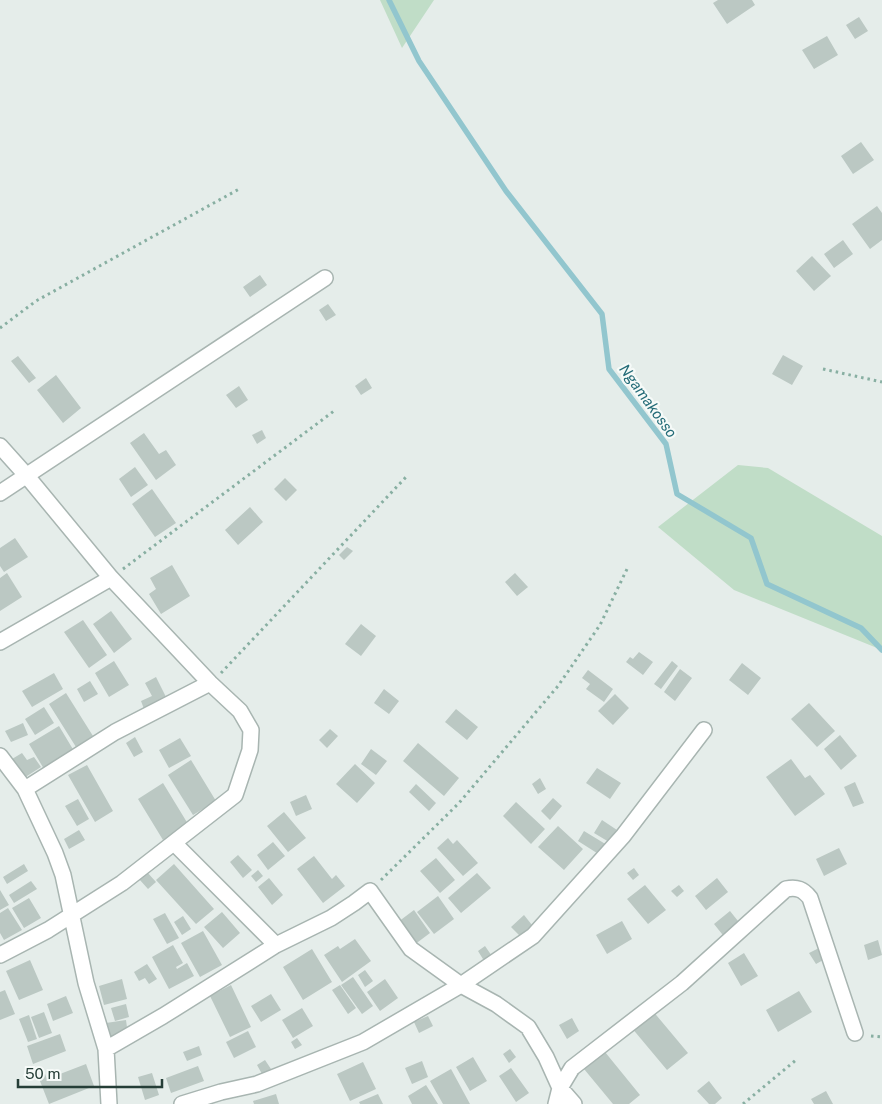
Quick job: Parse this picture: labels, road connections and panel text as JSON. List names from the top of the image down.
{
  "water": ["Ngamakosso"],
  "scale_bar": "50 m"
}
